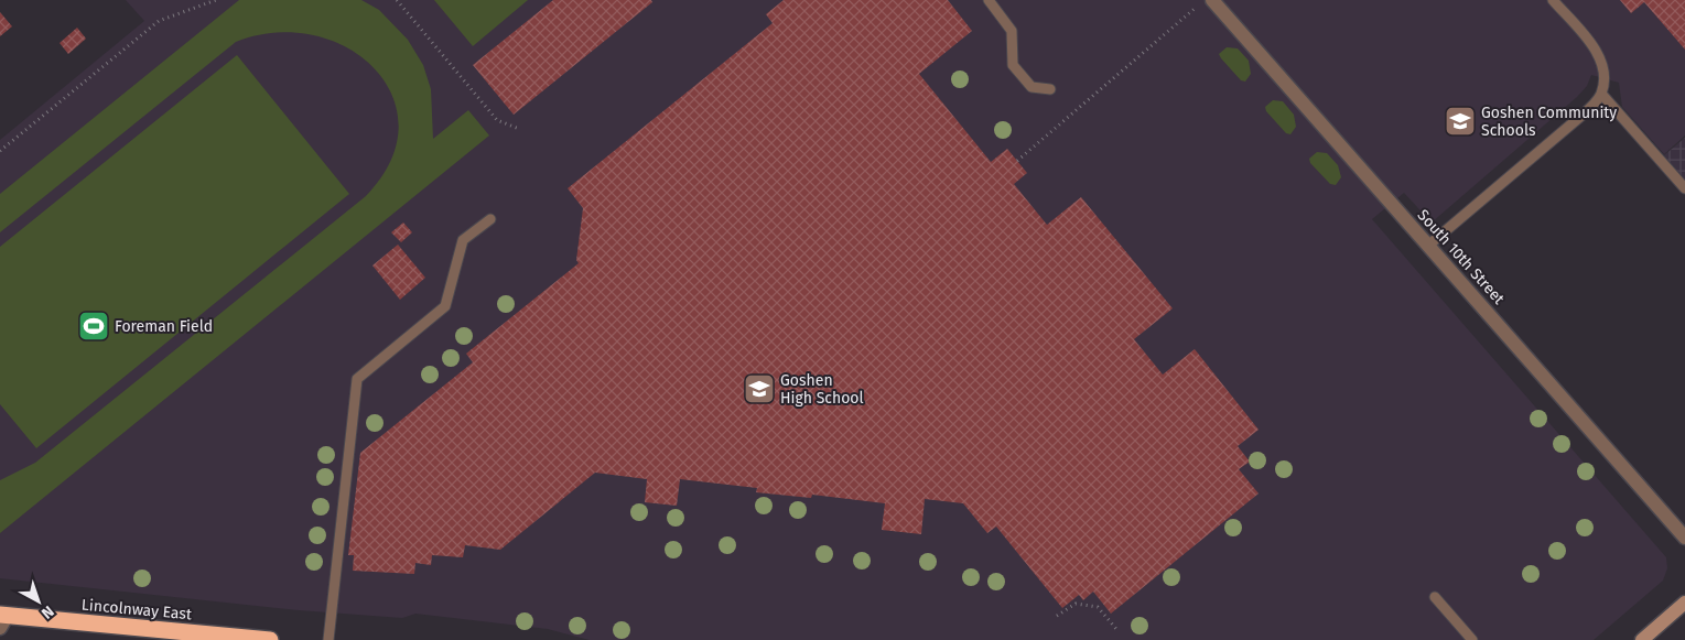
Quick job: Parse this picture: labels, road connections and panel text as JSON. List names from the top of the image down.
{
  "streets": {
    "highway": ["Lincolnway East"],
    "street": ["South 10th Street"]
  },
  "places": {
    "school or university": ["Goshen Community Schools", "Goshen High School"],
    "sports": ["Foreman Field"]
  },
  "north": "bottom right"
}
